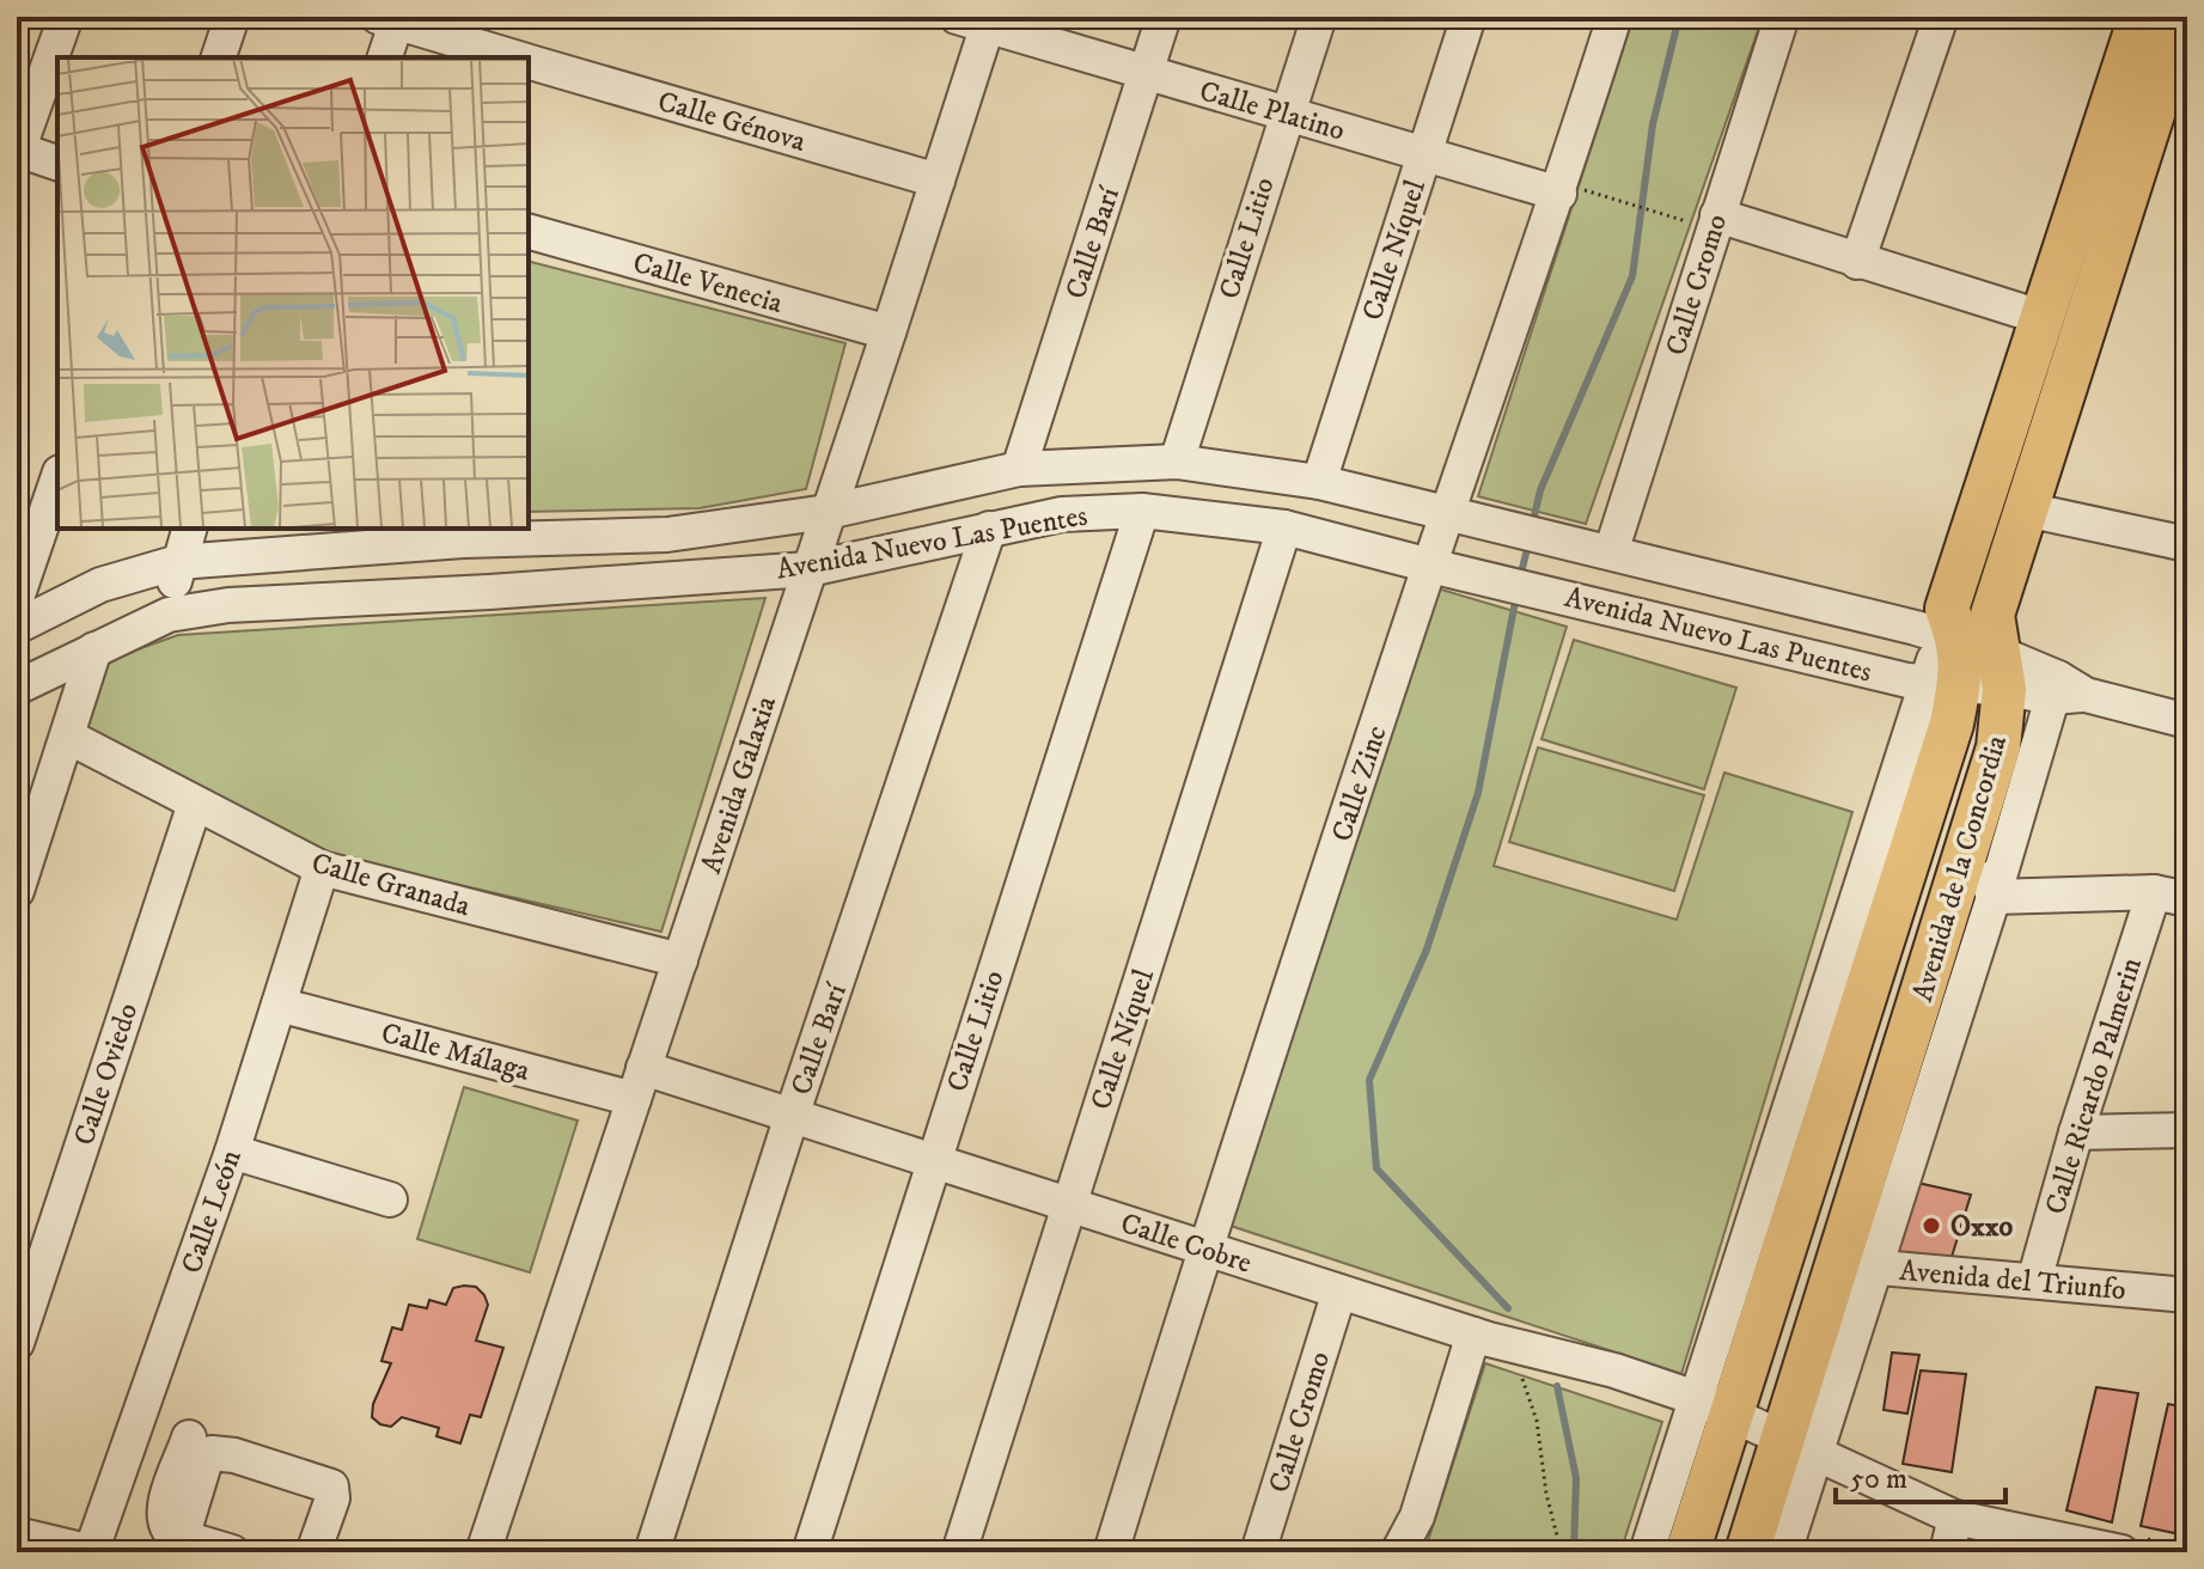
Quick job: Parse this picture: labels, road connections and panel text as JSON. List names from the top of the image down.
{
  "streets": {
    "main road": ["Avenida de la Concordia"],
    "street": [
      "Calle Platino",
      "Calle Génova",
      "Calle Litio",
      "Calle Barí",
      "Calle Níquel",
      "Calle Venecia",
      "Calle Cromo",
      "Avenida Nuevo Las Puentes",
      "Calle Zinc",
      "Avenida Galaxia",
      "Calle Granada",
      "Calle Málaga",
      "Calle Oviedo",
      "Calle Ricardo Palmerin",
      "Calle León",
      "Calle Cobre",
      "Avenida del Triunfo"
    ]
  },
  "crossings": [
    ["Calle Platino", "Calle Litio"],
    ["Calle Platino", "Calle Barí"],
    ["Calle Platino", "Calle Níquel"],
    ["Calle Platino", "Calle Zinc"],
    ["Calle Platino", "Avenida Galaxia"],
    ["Calle Génova", "Avenida Galaxia"],
    ["Calle Litio", "Avenida Nuevo Las Puentes"],
    ["Calle Litio", "Calle Cobre"],
    ["Calle Barí", "Avenida Nuevo Las Puentes"],
    ["Calle Barí", "Calle Cobre"],
    ["Calle Níquel", "Avenida Nuevo Las Puentes"],
    ["Calle Níquel", "Calle Cobre"],
    ["Calle Venecia", "Avenida Galaxia"],
    ["Calle Cromo", "Avenida Nuevo Las Puentes"],
    ["Calle Cromo", "Calle Cobre"],
    ["Avenida Nuevo Las Puentes", "Calle Zinc"],
    ["Avenida Nuevo Las Puentes", "Avenida Galaxia"],
    ["Avenida Nuevo Las Puentes", "Avenida de la Concordia"],
    ["Calle Zinc", "Calle Cobre"],
    ["Avenida Galaxia", "Calle Granada"],
    ["Avenida Galaxia", "Calle Málaga"],
    ["Avenida Galaxia", "Calle Cobre"],
    ["Avenida de la Concordia", "Calle Cobre"],
    ["Avenida de la Concordia", "Avenida del Triunfo"],
    ["Calle Granada", "Calle Oviedo"],
    ["Calle Granada", "Calle León"],
    ["Calle Málaga", "Calle León"],
    ["Calle Málaga", "Calle Cobre"],
    ["Calle Ricardo Palmerin", "Avenida del Triunfo"]
  ],
  "places": ["Oxxo"],
  "scale_bar": "50 m"
}
